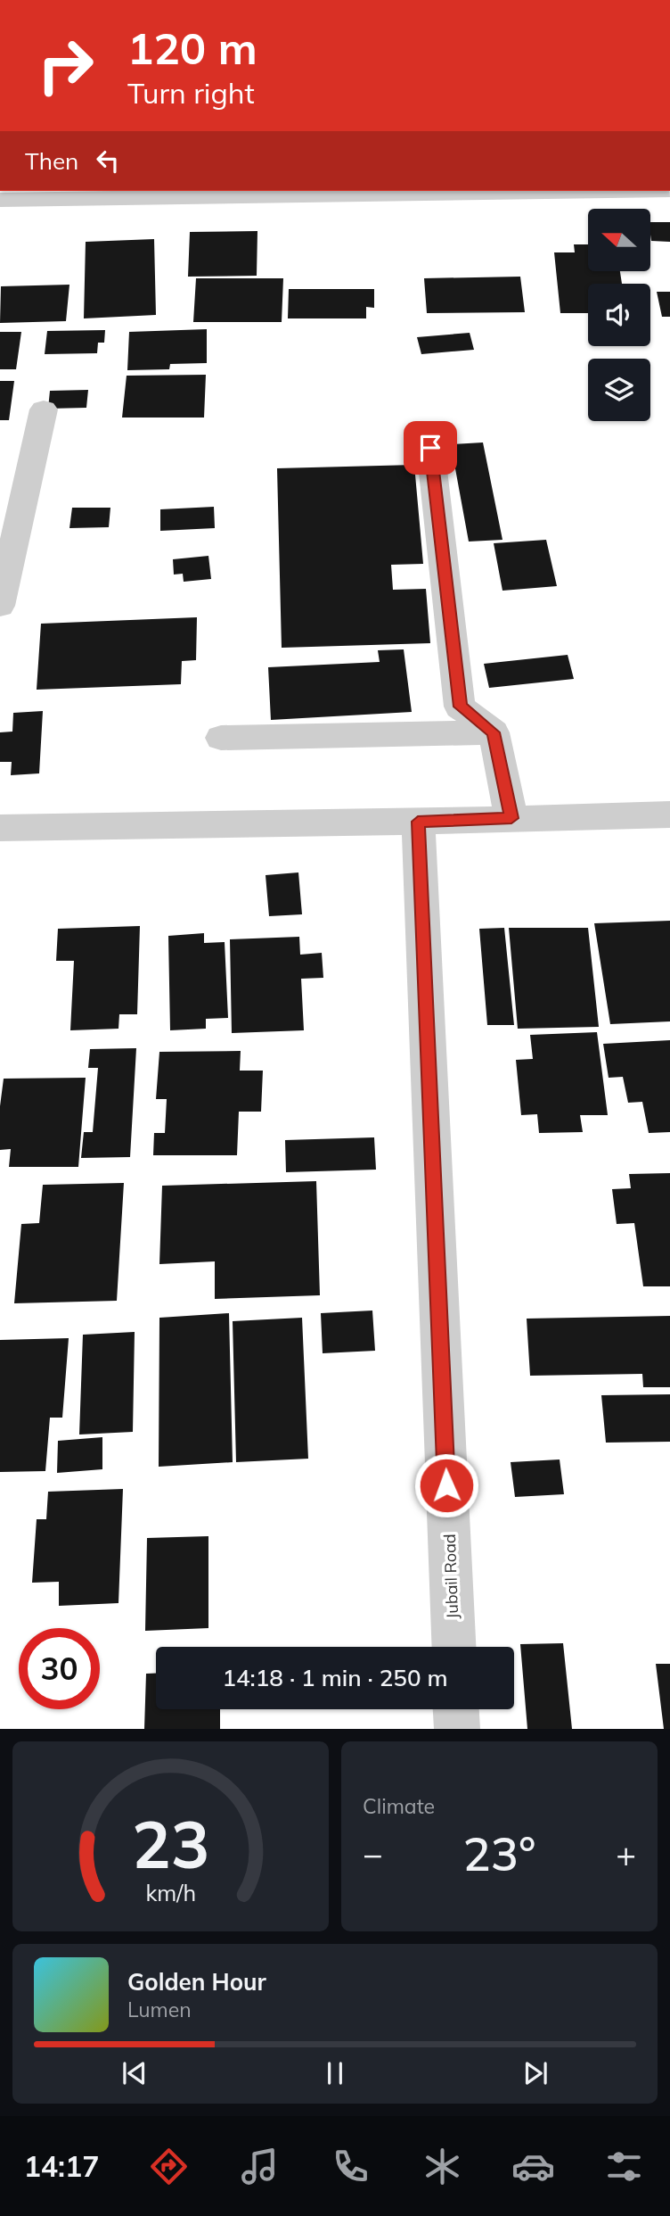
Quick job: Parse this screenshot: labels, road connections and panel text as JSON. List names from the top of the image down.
{
  "streets": {
    "street": ["Jubail Road"]
  },
  "north": "left",
  "page": {
    "turn": ["120 m", "Turn right"],
    "then": "Then",
    "limit": "30",
    "trip": "14:18 · 1 min · 250 m",
    "tile": "Climate",
    "heat": ["−", "23°", "+"],
    "song": ["Golden Hour", "Lumen"],
    "tabs": "14:17",
    "gauge": ["23", "km/h"]
  }
}
